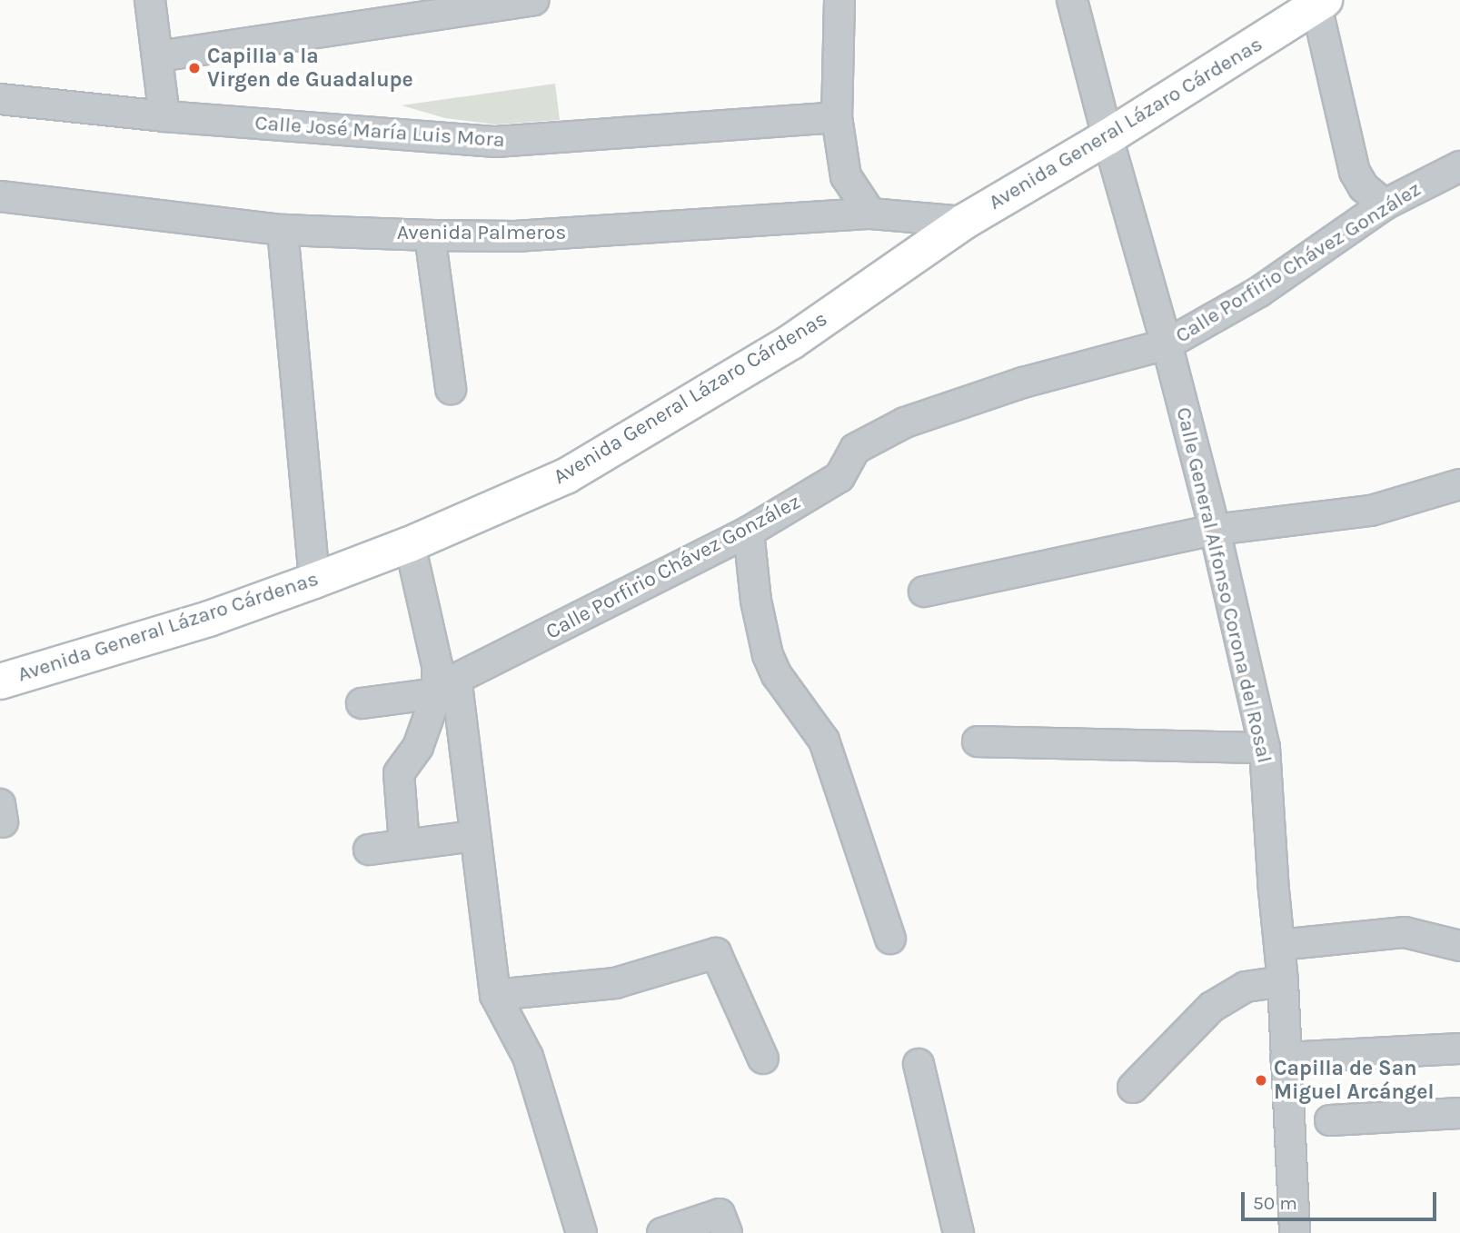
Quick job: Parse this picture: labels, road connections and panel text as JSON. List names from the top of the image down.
{
  "streets": {
    "street": [
      "Avenida General Lázaro Cárdenas",
      "Calle José María Luis Mora",
      "Avenida Palmeros",
      "Calle Porfirio Chávez González",
      "Calle General Alfonso Corona del Rosal"
    ]
  },
  "crossings": [
    ["Avenida General Lázaro Cárdenas", "Avenida Palmeros"],
    ["Avenida General Lázaro Cárdenas", "Calle General Alfonso Corona del Rosal"],
    ["Calle Porfirio Chávez González", "Calle General Alfonso Corona del Rosal"]
  ],
  "places": ["Capilla a la Virgen de Guadalupe", "Capilla de San Miguel Arcángel"],
  "scale_bar": "50 m"
}
